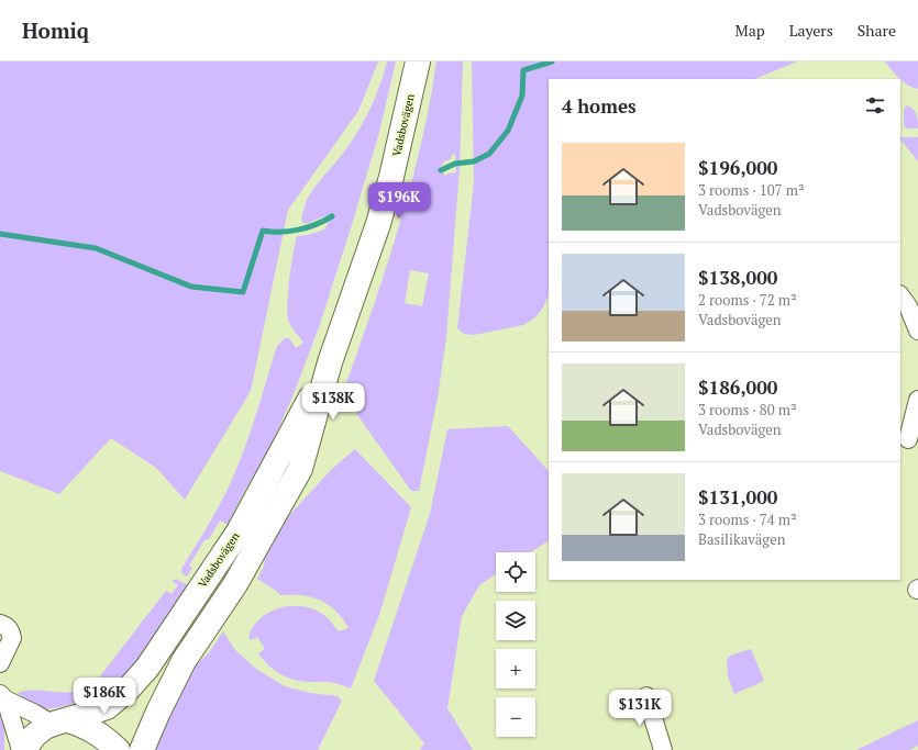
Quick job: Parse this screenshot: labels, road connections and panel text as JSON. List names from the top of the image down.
{
  "streets": {
    "main road": ["Vadsbovägen"]
  },
  "page": {
    "header": "Homiq",
    "nav": ["Map", "Layers", "Share"],
    "heading": "4 homes",
    "list": [
      {
        "name": "$196,000",
        "note": "3 rooms · 107 m² · Vadsbovägen"
      },
      {
        "name": "$138,000",
        "note": "2 rooms · 72 m² · Vadsbovägen"
      },
      {
        "name": "$186,000",
        "note": "3 rooms · 80 m² · Vadsbovägen"
      },
      {
        "name": "$131,000",
        "note": "3 rooms · 74 m² · Basilikavägen"
      }
    ],
    "price": [
      "$196K",
      "$138K",
      "$186K",
      "$131K"
    ],
    "map_buttons": ["+", "−"]
  }
}
